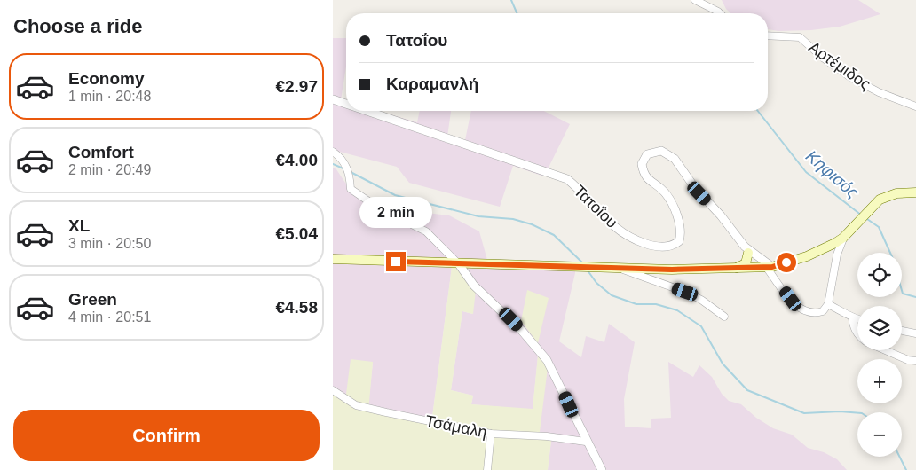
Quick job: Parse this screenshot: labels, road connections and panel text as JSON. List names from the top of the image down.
{
  "streets": {
    "street": ["Αρτέμιδος", "Τατοΐου", "Τσάμαλη"]
  },
  "water": ["Κηφισός"],
  "page": {
    "heading": "Choose a ride",
    "banner": ["Τατοΐου", "Καραμανλή"],
    "list": [
      {
        "name": "Economy",
        "note": "1 min · 20:48",
        "value": "€2.97"
      },
      {
        "name": "Comfort",
        "note": "2 min · 20:49",
        "value": "€4.00"
      },
      {
        "name": "XL",
        "note": "3 min · 20:50",
        "value": "€5.04"
      },
      {
        "name": "Green",
        "note": "4 min · 20:51",
        "value": "€4.58"
      }
    ],
    "bubble": "2 min",
    "map_buttons": ["+", "−"],
    "buttons": "Confirm"
  }
}
